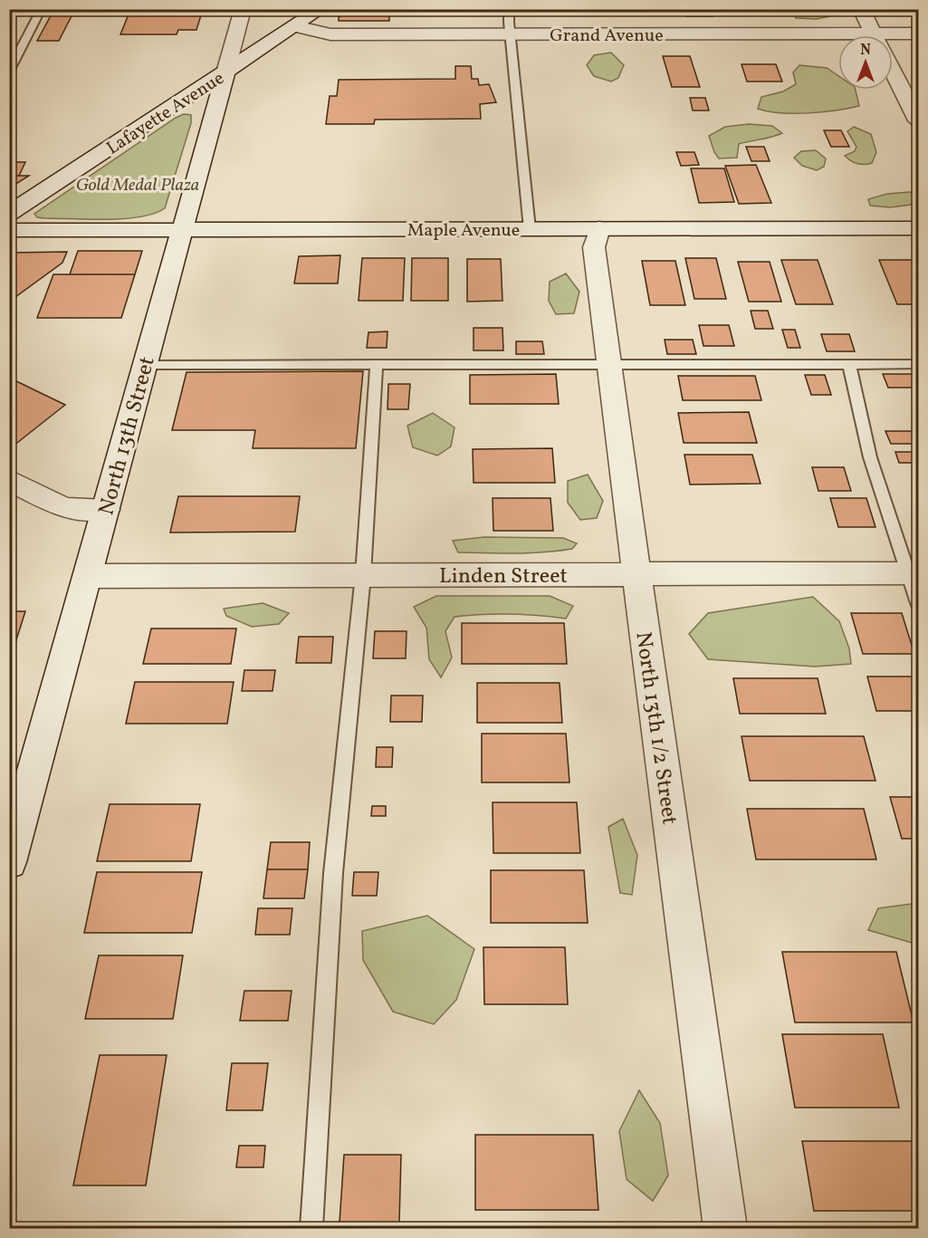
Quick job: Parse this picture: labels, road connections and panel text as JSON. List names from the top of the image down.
{
  "streets": {
    "street": [
      "Grand Avenue",
      "Lafayette Avenue",
      "Maple Avenue",
      "North 13th Street",
      "Linden Street",
      "North 13th 1/2 Street"
    ]
  },
  "crossings": [
    ["Grand Avenue", "Lafayette Avenue"],
    ["Lafayette Avenue", "North 13th Street"],
    ["Maple Avenue", "North 13th Street"],
    ["Maple Avenue", "North 13th 1/2 Street"],
    ["North 13th Street", "Linden Street"],
    ["Linden Street", "North 13th 1/2 Street"]
  ],
  "parks": ["Gold Medal Plaza"],
  "north": "top"
}
